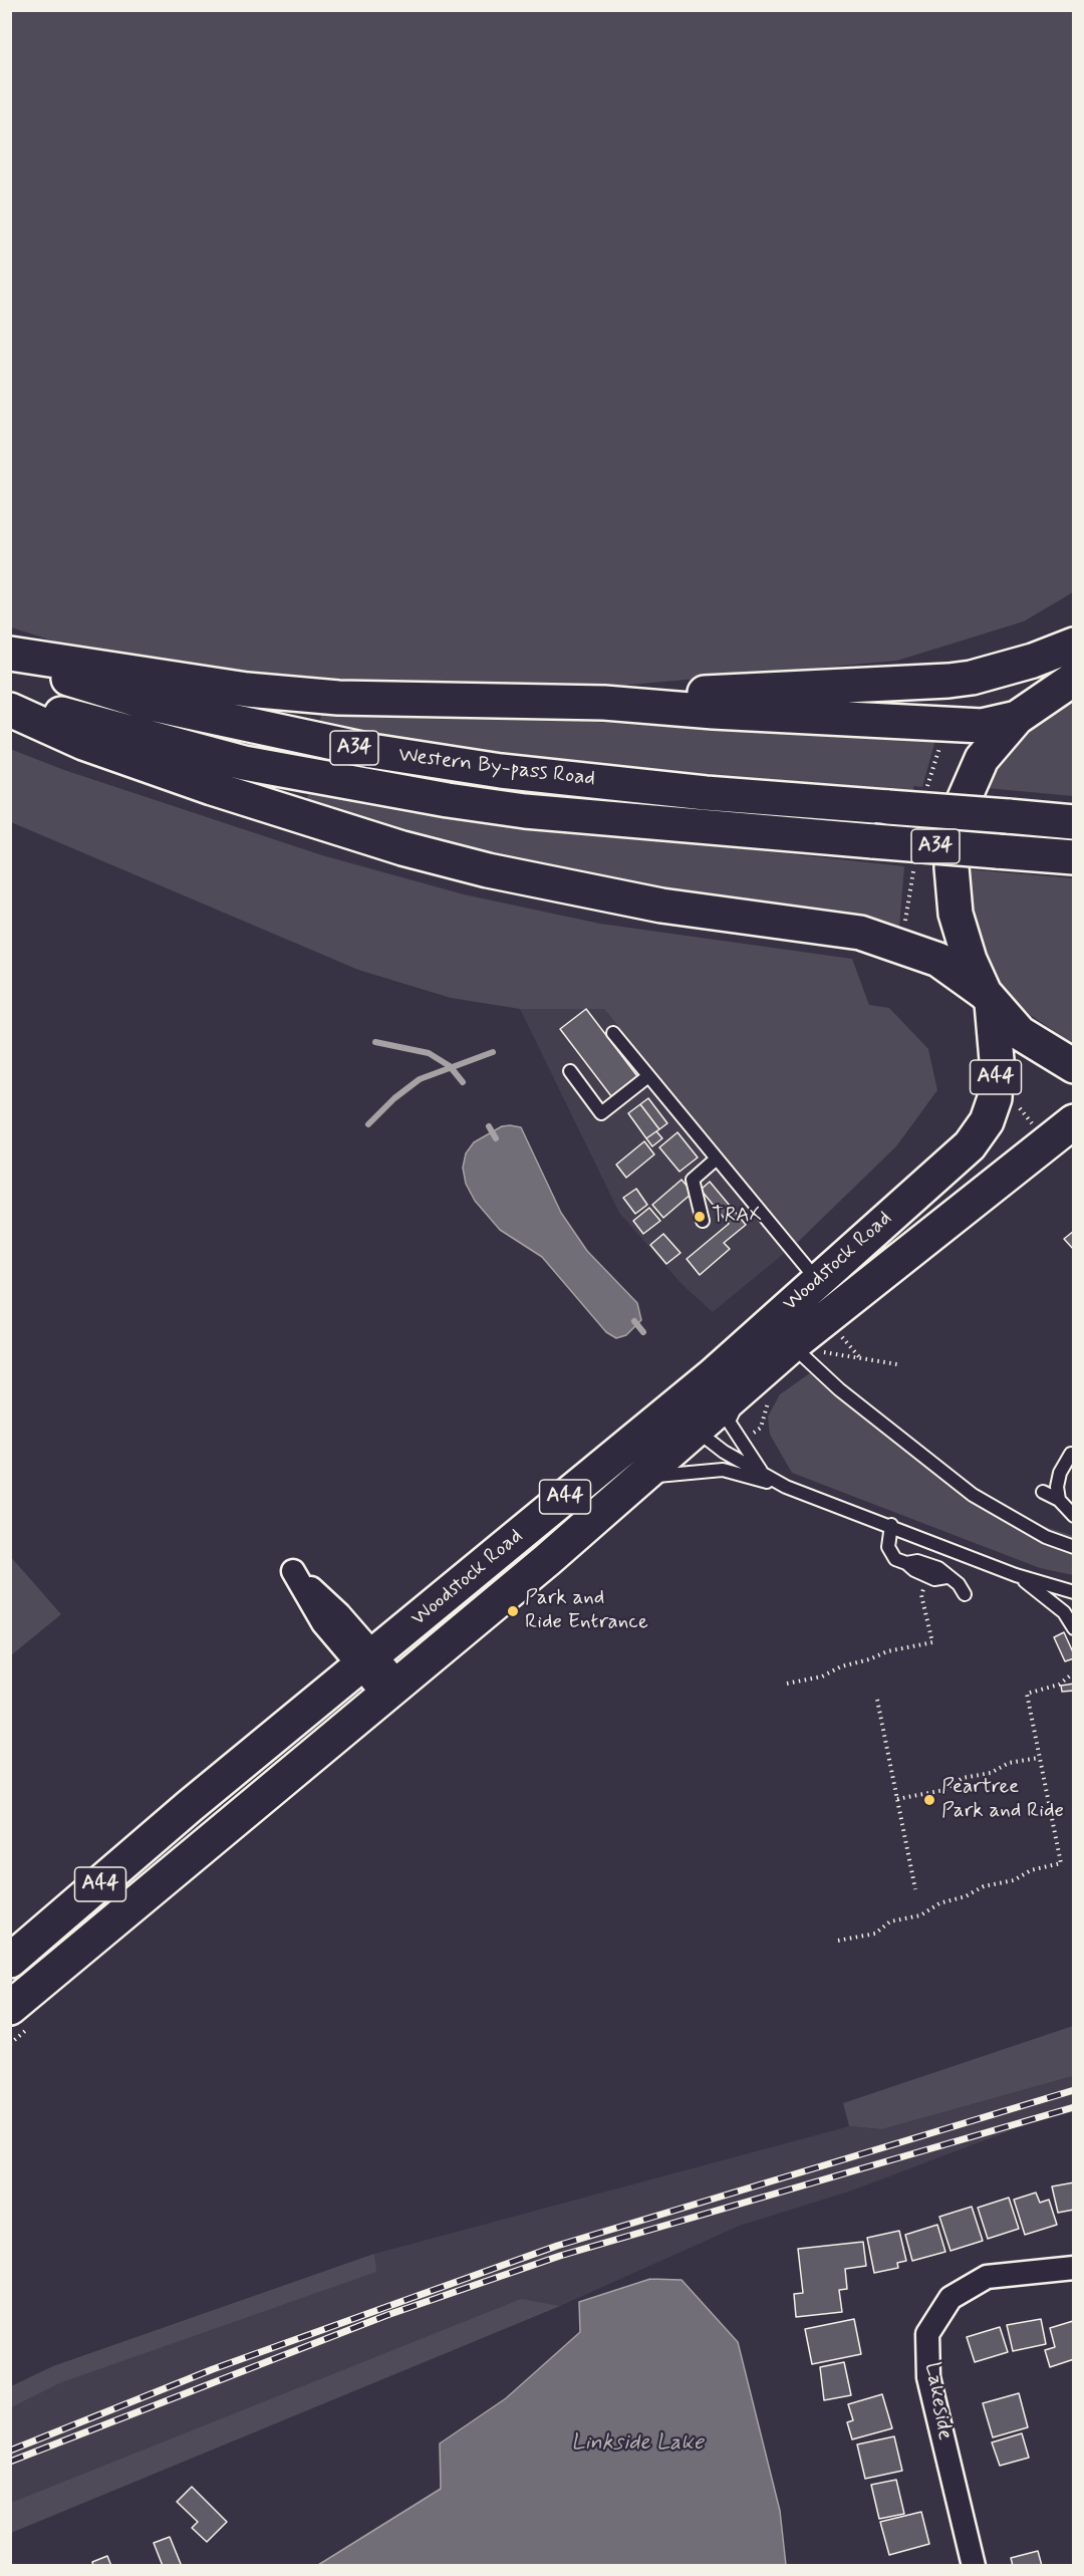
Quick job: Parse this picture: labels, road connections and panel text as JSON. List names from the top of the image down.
{
  "streets": {
    "highway": [
      "A34",
      "Western By-pass Road",
      "A44",
      "Woodstock Road"
    ],
    "street": ["Lakeside"]
  },
  "crossings": [
    ["A44", "Woodstock Road"]
  ],
  "water": ["Linkside Lake"],
  "places": ["TRAX", "Park and Ride Entrance", "Peartree Park and Ride"]
}
